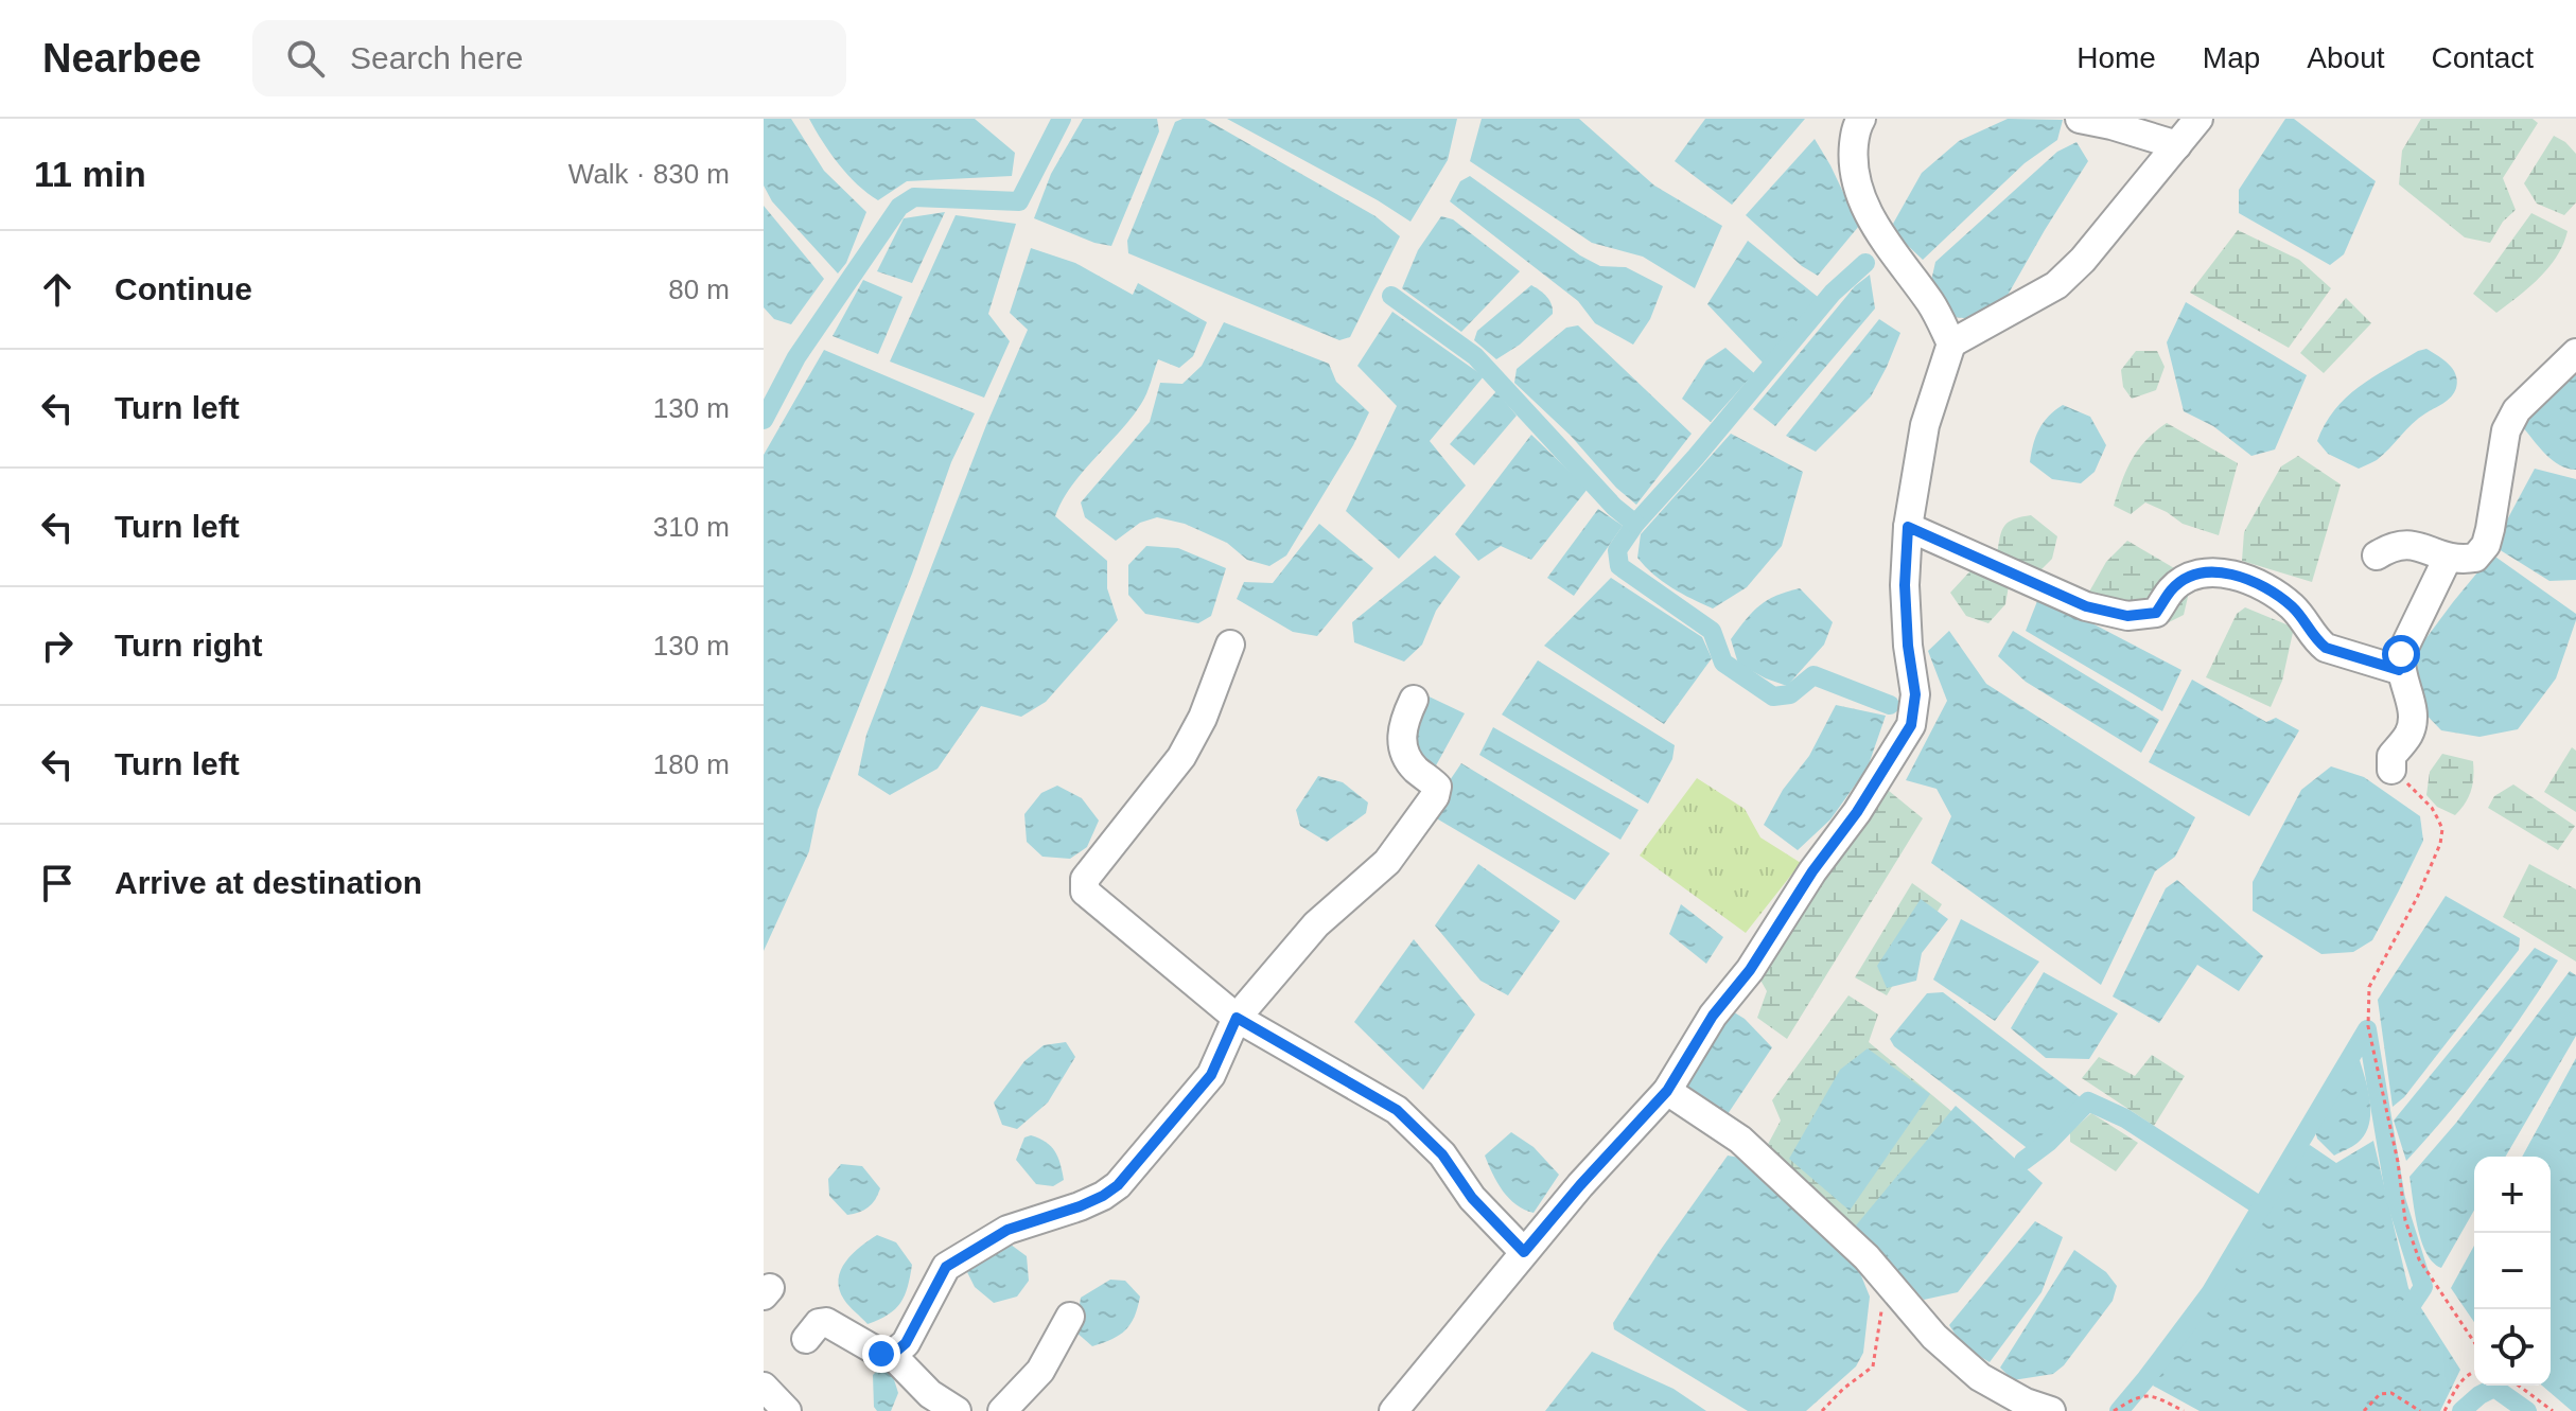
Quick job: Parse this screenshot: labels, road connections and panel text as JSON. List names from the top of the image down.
{
  "page": {
    "header": "Nearbee",
    "search": "Search here",
    "nav": [
      "Home",
      "Map",
      "About",
      "Contact"
    ],
    "heading": ["11 min", "Walk · 830 m"],
    "list": [
      ["Continue", "80 m"],
      ["Turn left", "130 m"],
      ["Turn left", "310 m"],
      ["Turn right", "130 m"],
      ["Turn left", "180 m"],
      "Arrive at destination"
    ],
    "map_buttons": ["+", "−"]
  }
}
